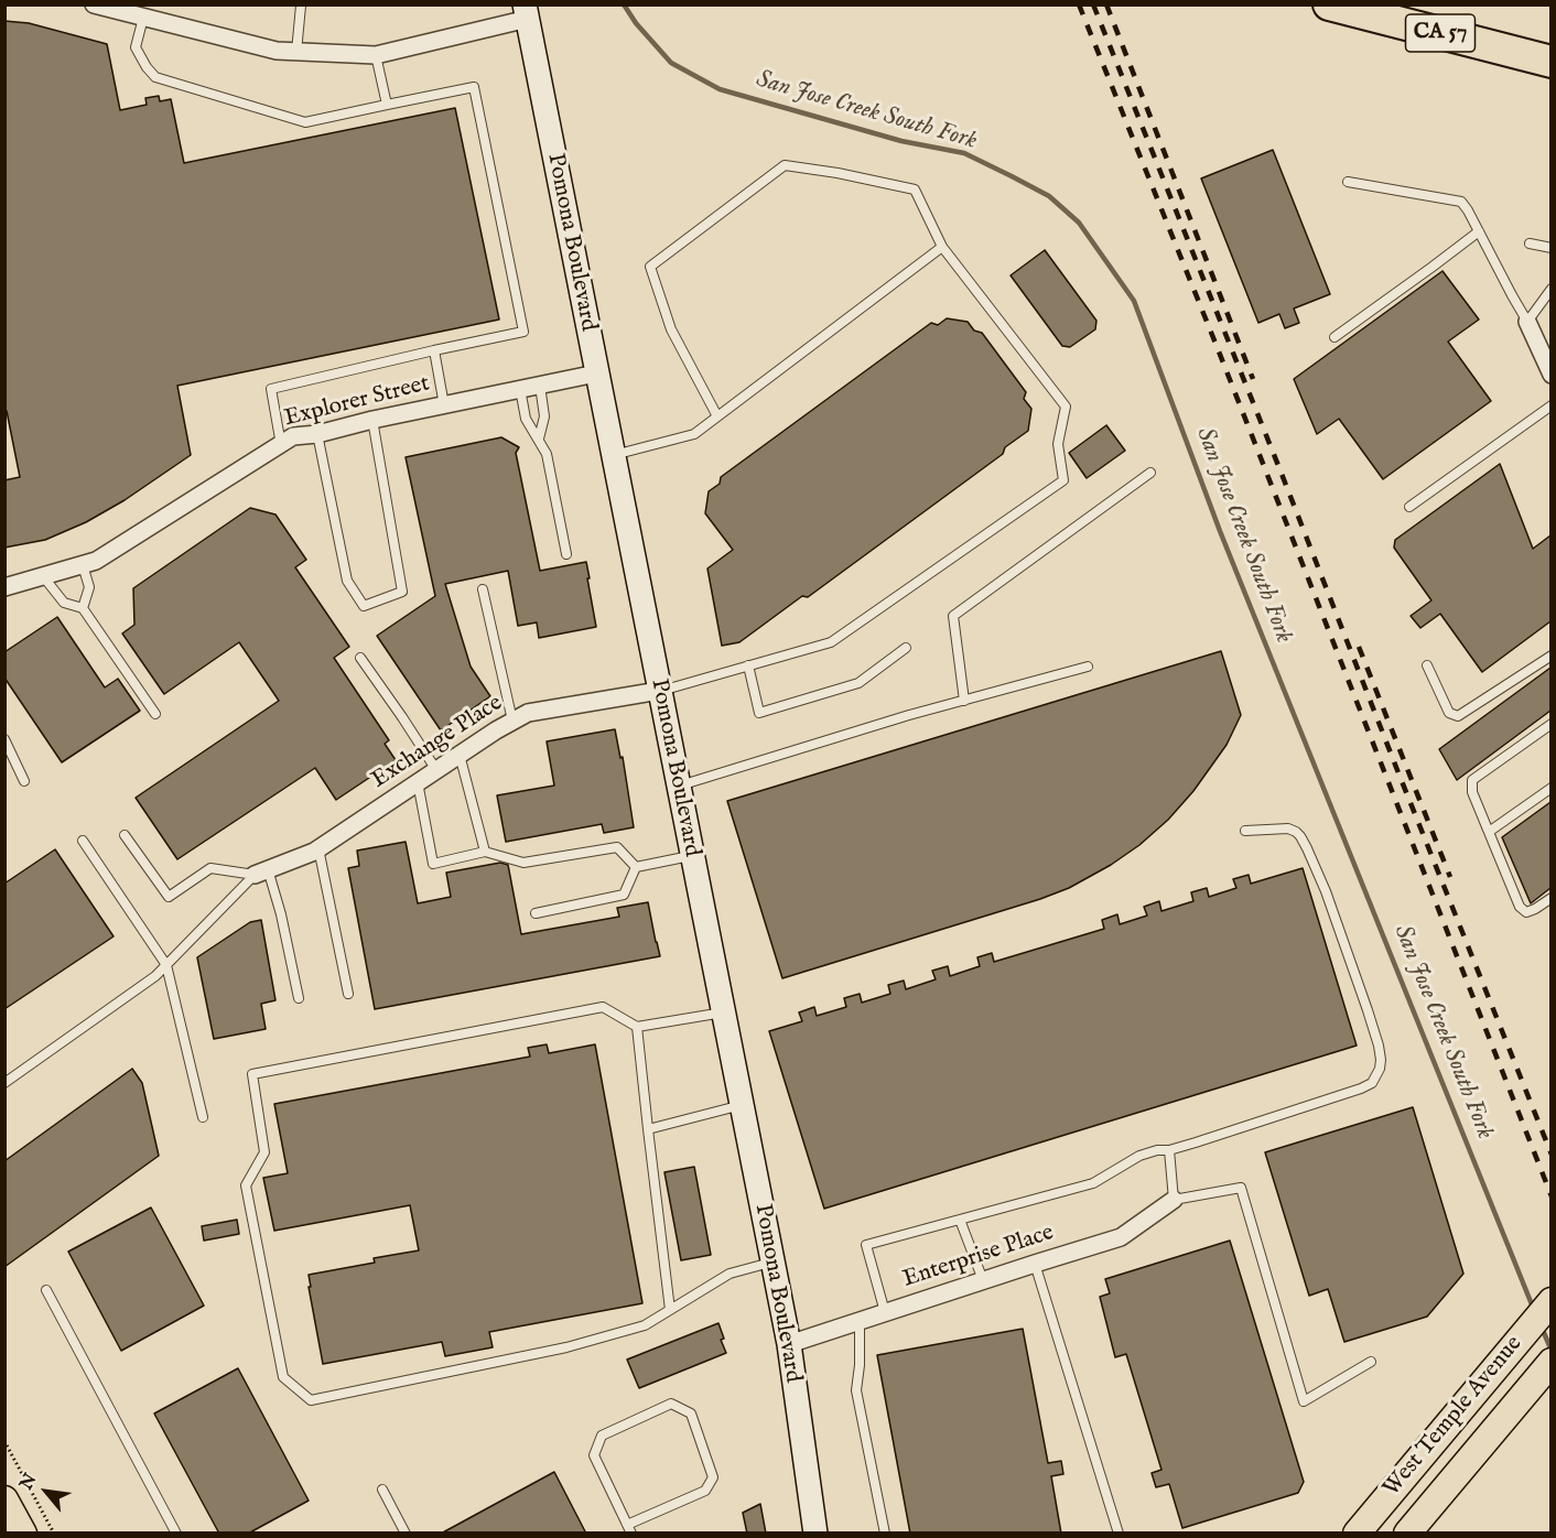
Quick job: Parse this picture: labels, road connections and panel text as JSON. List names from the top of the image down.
{
  "streets": {
    "highway": ["CA 57"],
    "main road": ["West Temple Avenue"],
    "street": [
      "Pomona Boulevard",
      "Explorer Street",
      "Exchange Place",
      "Enterprise Place"
    ]
  },
  "crossings": [
    ["Pomona Boulevard", "Explorer Street"],
    ["Pomona Boulevard", "Exchange Place"],
    ["Pomona Boulevard", "Enterprise Place"]
  ],
  "water": ["San Jose Creek South Fork"],
  "north": "top left"
}
